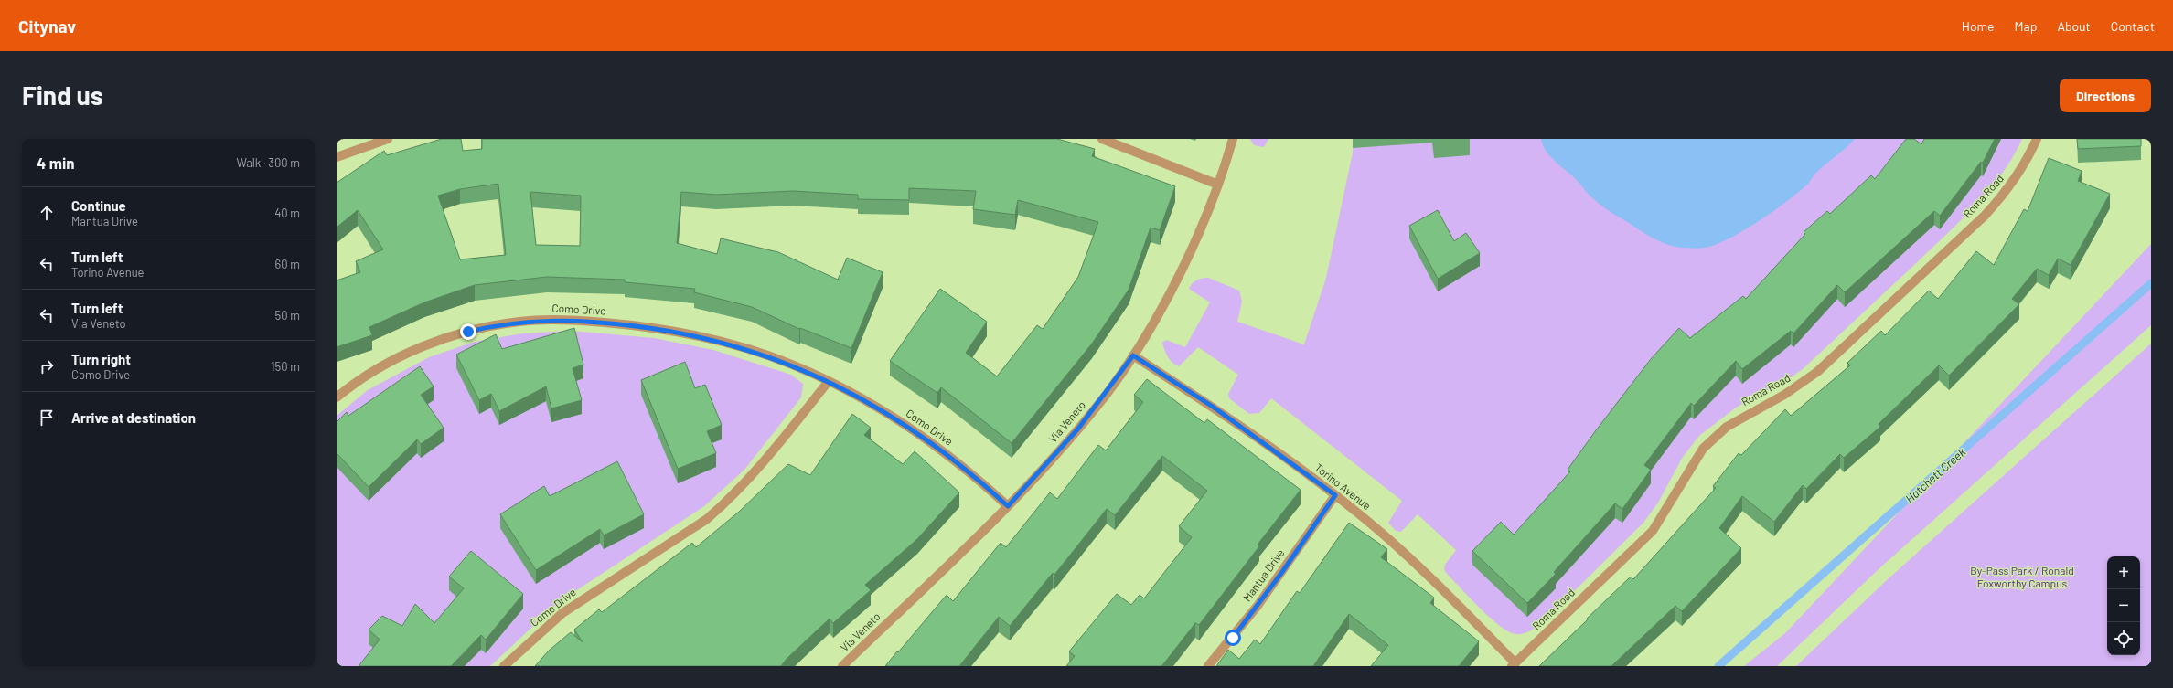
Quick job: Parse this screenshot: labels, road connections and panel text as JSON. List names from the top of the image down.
{
  "streets": {
    "street": [
      "Roma Road",
      "Como Drive",
      "Via Veneto",
      "Torino Avenue",
      "Mantua Drive"
    ]
  },
  "crossings": [
    ["Roma Road", "Torino Avenue"],
    ["Como Drive", "Via Veneto"],
    ["Via Veneto", "Torino Avenue"],
    ["Torino Avenue", "Mantua Drive"]
  ],
  "water": ["Hatchett Creek"],
  "parks": ["By-Pass Park / Ronald Foxworthy Campus"],
  "page": {
    "header": "Citynav",
    "nav": [
      "Home",
      "Map",
      "About",
      "Contact"
    ],
    "buttons": "Directions",
    "title": "Find us",
    "heading": ["4 min", "Walk · 300 m"],
    "list": [
      ["Continue", "Mantua Drive", "40 m"],
      ["Turn left", "Torino Avenue", "60 m"],
      ["Turn left", "Via Veneto", "50 m"],
      ["Turn right", "Como Drive", "150 m"],
      "Arrive at destination"
    ],
    "map_buttons": ["+", "−"]
  }
}
